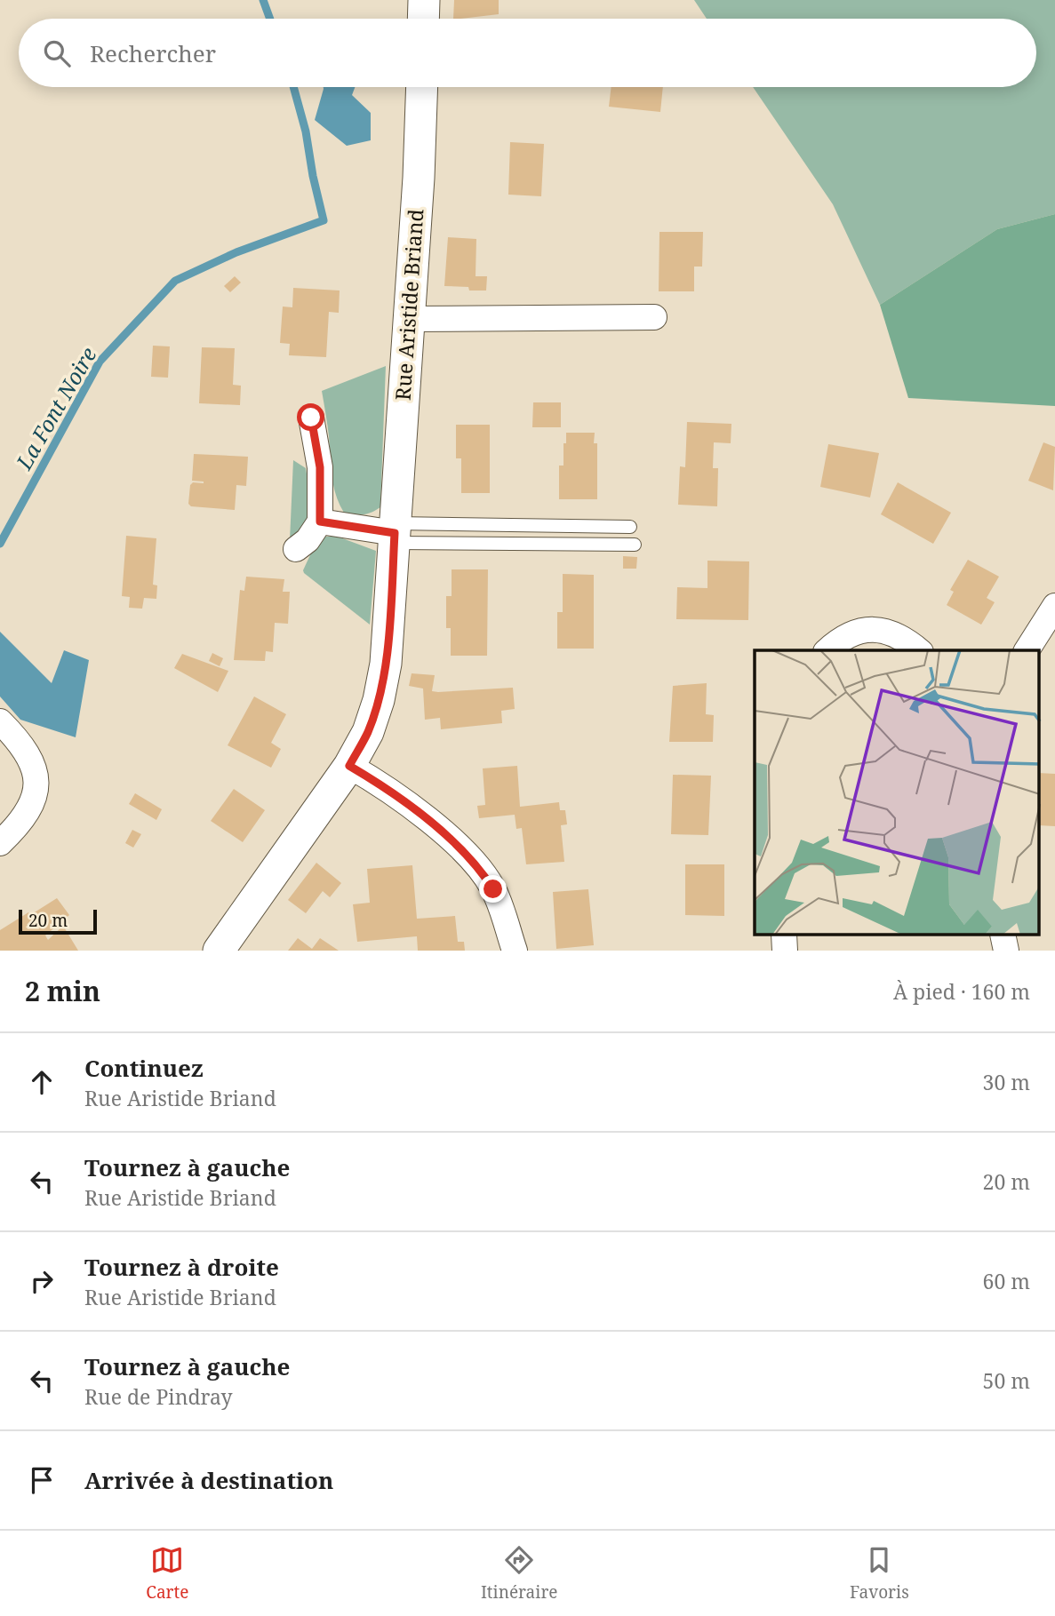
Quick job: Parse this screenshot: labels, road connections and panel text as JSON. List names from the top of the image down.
{
  "streets": {
    "street": ["Rue Aristide Briand"]
  },
  "water": ["La Font Noire"],
  "scale_bar": "20 m",
  "page": {
    "search": "Rechercher",
    "scale": "20 m",
    "heading": ["2 min", "À pied · 160 m"],
    "list": [
      ["Continuez", "Rue Aristide Briand", "30 m"],
      ["Tournez à gauche", "Rue Aristide Briand", "20 m"],
      ["Tournez à droite", "Rue Aristide Briand", "60 m"],
      ["Tournez à gauche", "Rue de Pindray", "50 m"],
      "Arrivée à destination"
    ],
    "nav": ["Carte", "Itinéraire", "Favoris"]
  }
}
